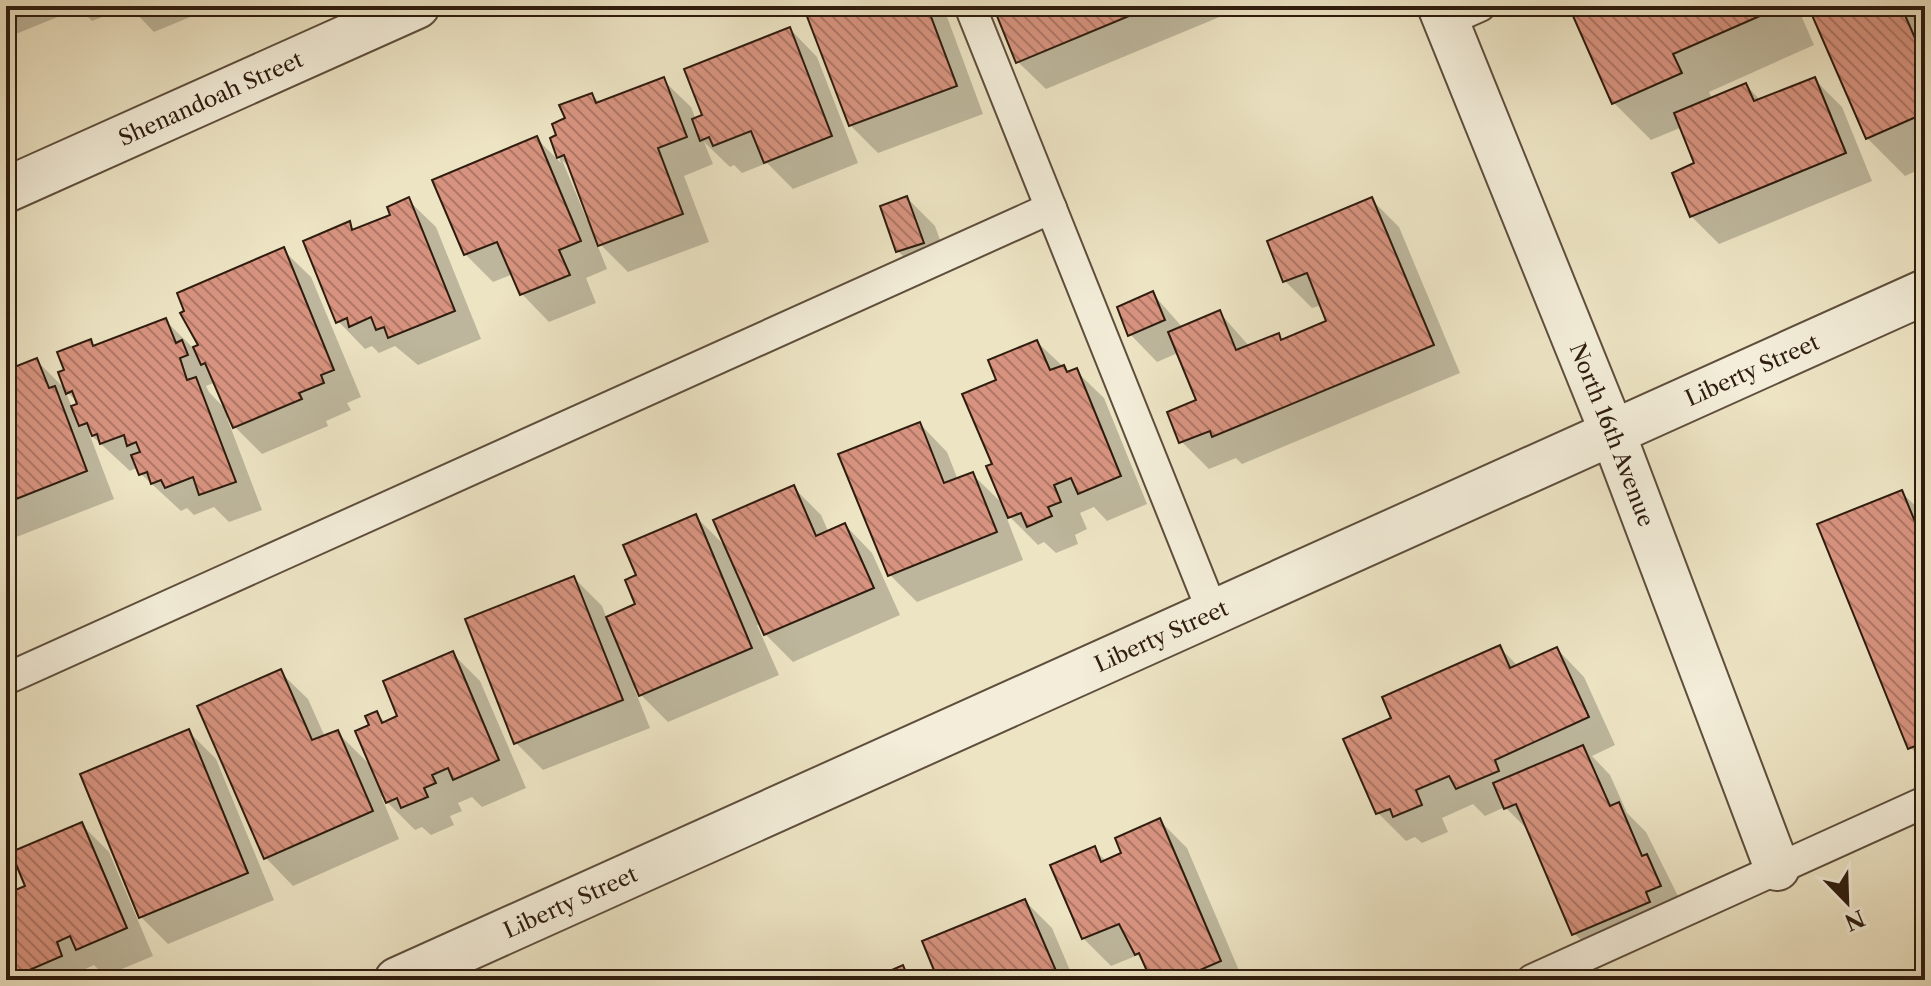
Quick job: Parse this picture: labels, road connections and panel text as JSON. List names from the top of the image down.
{
  "streets": {
    "street": ["Shenandoah Street", "Liberty Street", "North 16th Avenue"]
  },
  "crossings": [
    ["Liberty Street", "North 16th Avenue"]
  ],
  "north": "bottom right"
}
